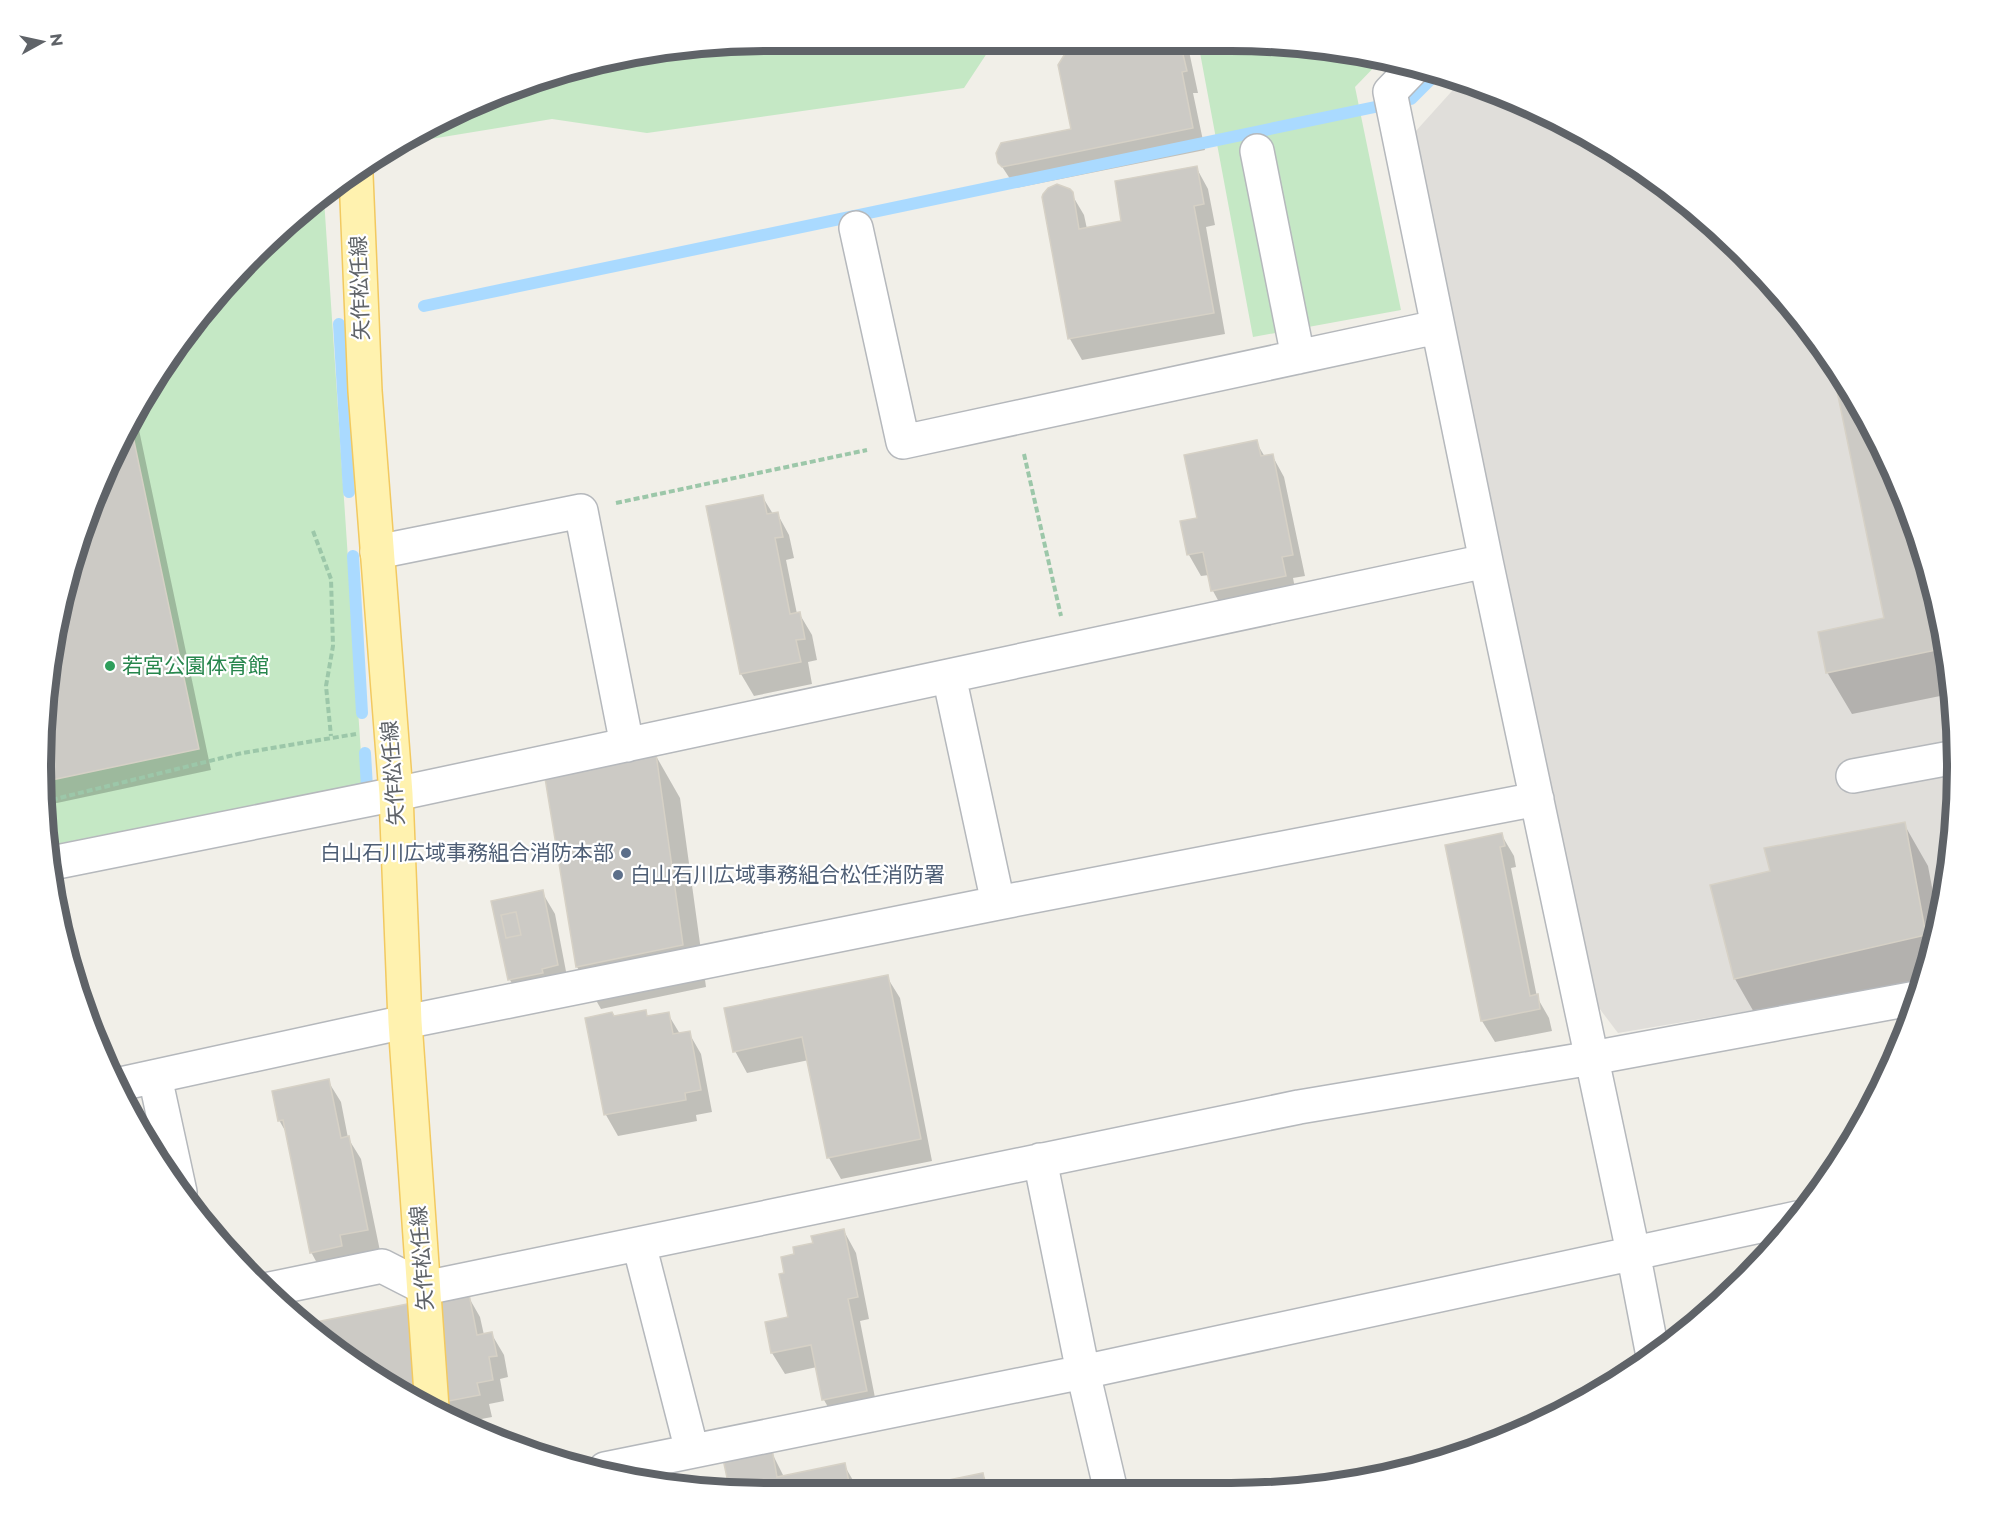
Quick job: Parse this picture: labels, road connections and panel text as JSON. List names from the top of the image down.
{
  "streets": {
    "main road": ["矢作松任線"]
  },
  "places": ["若宮公園体育館", "白山石川広域事務組合消防本部", "白山石川広域事務組合松任消防署"],
  "north": "right"
}
